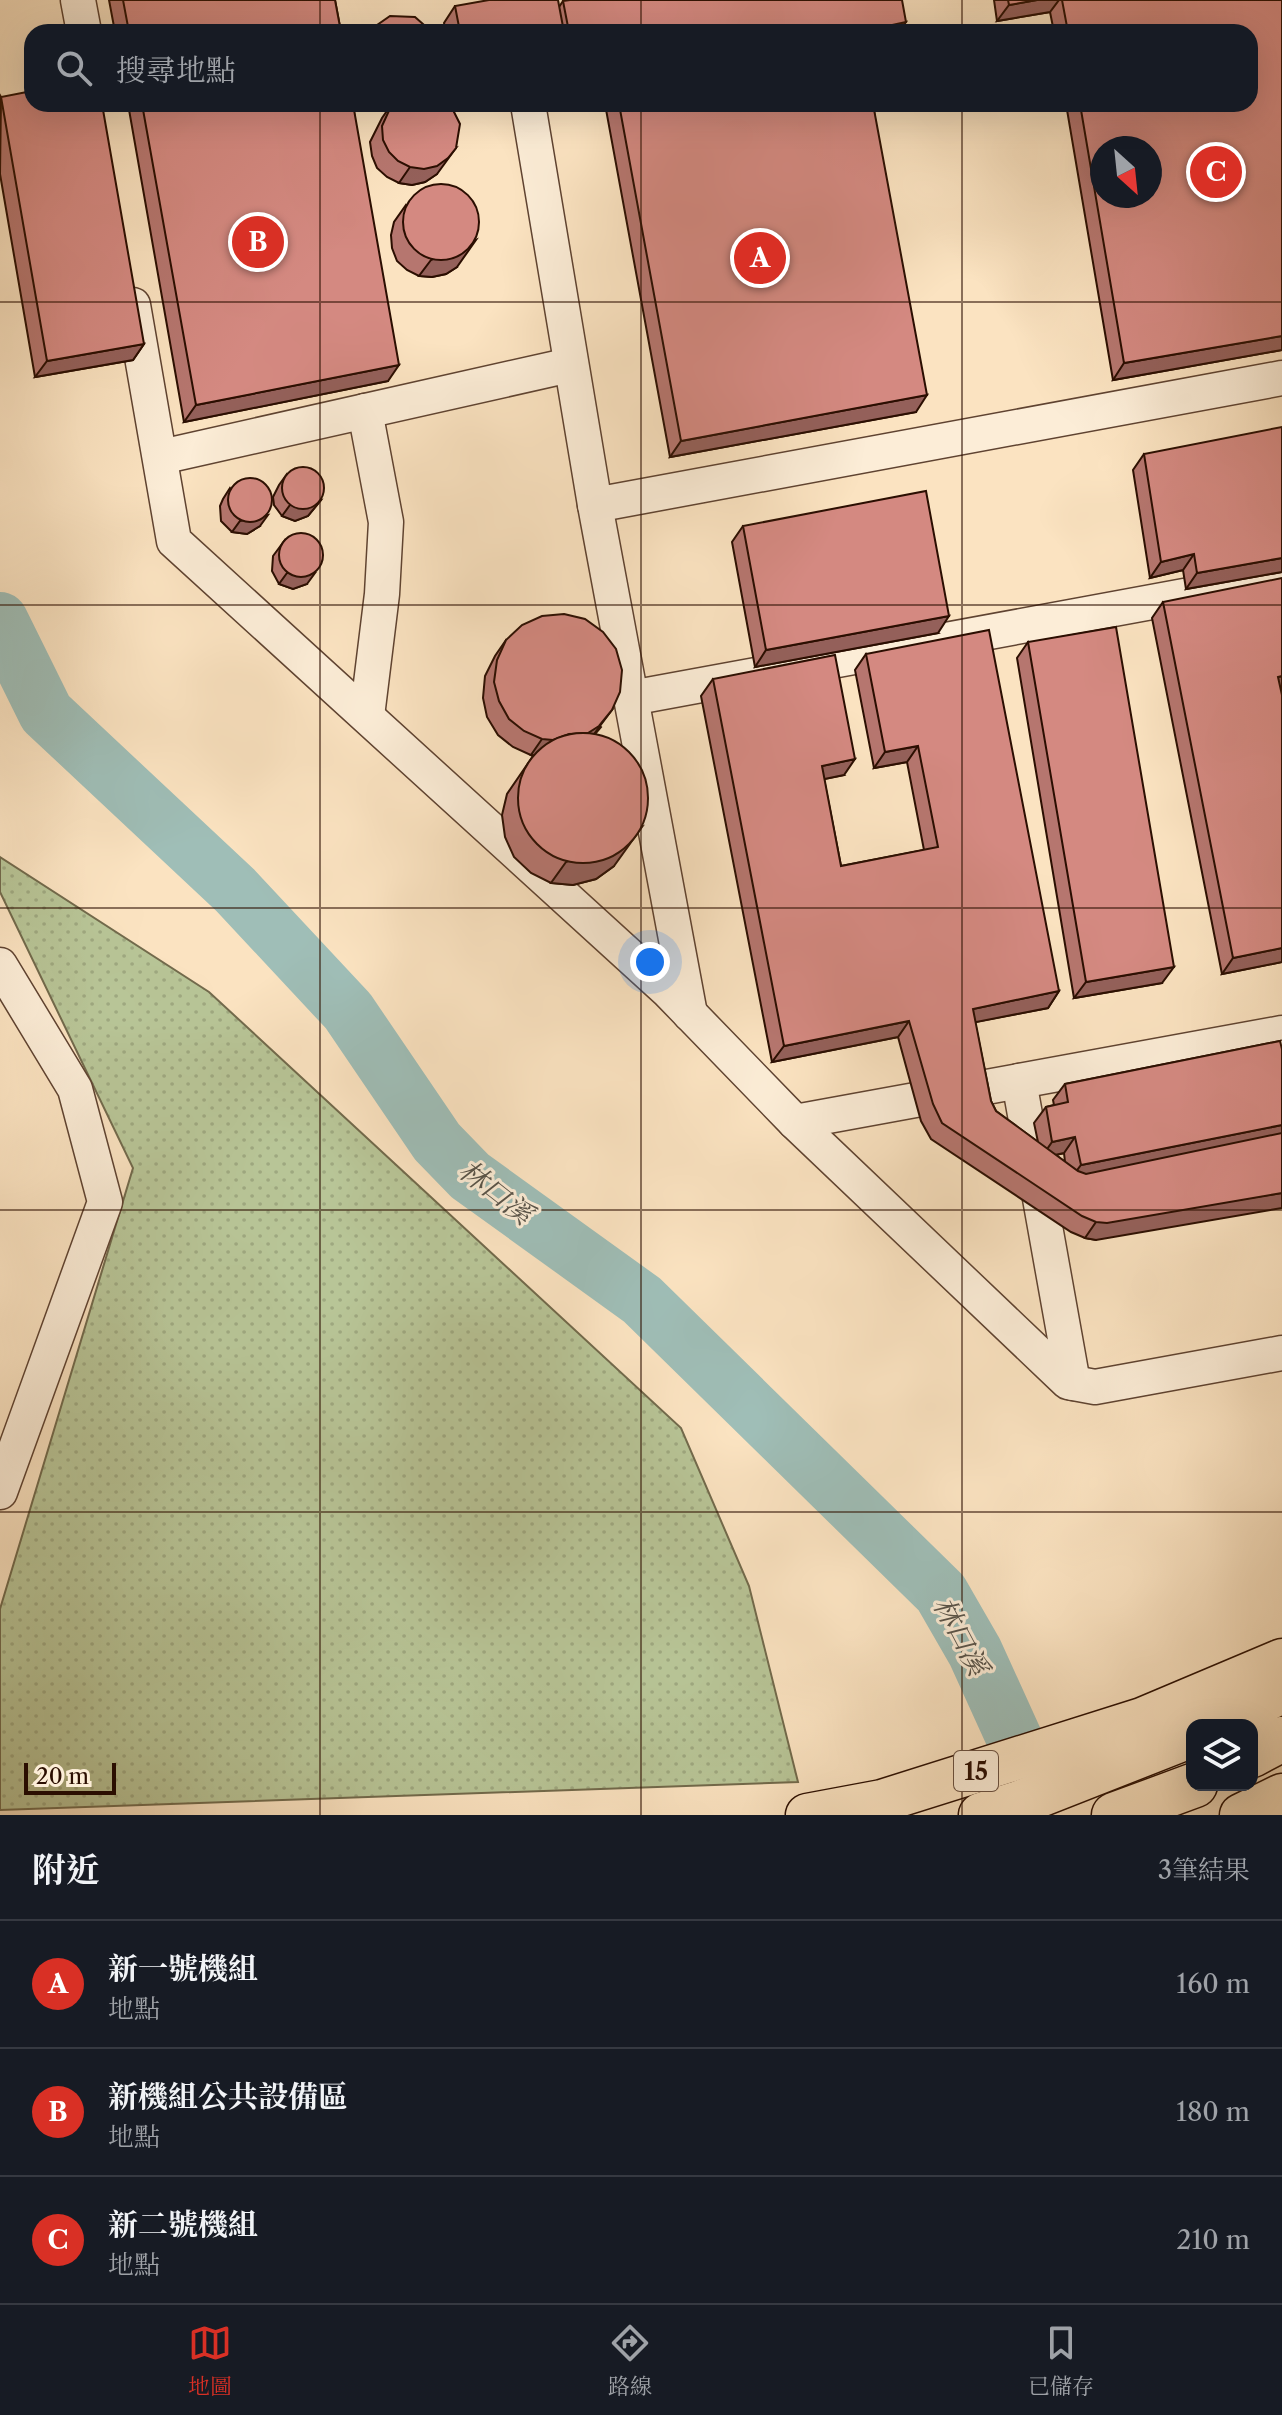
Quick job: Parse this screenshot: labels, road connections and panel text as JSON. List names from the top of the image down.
{
  "streets": {
    "main road": ["15"]
  },
  "water": ["林口溪"],
  "scale_bar": "20 m",
  "north": "bottom right",
  "page": {
    "search": "搜尋地點",
    "pins": ["C", "B", "A"],
    "scale": "20 m",
    "heading": ["附近", "3筆結果"],
    "list": [
      {
        "mark": "A",
        "name": "新一號機組",
        "note": "地點",
        "value": "160 m"
      },
      {
        "mark": "B",
        "name": "新機組公共設備區",
        "note": "地點",
        "value": "180 m"
      },
      {
        "mark": "C",
        "name": "新二號機組",
        "note": "地點",
        "value": "210 m"
      }
    ],
    "nav": ["地圖", "路線", "已儲存"]
  }
}
